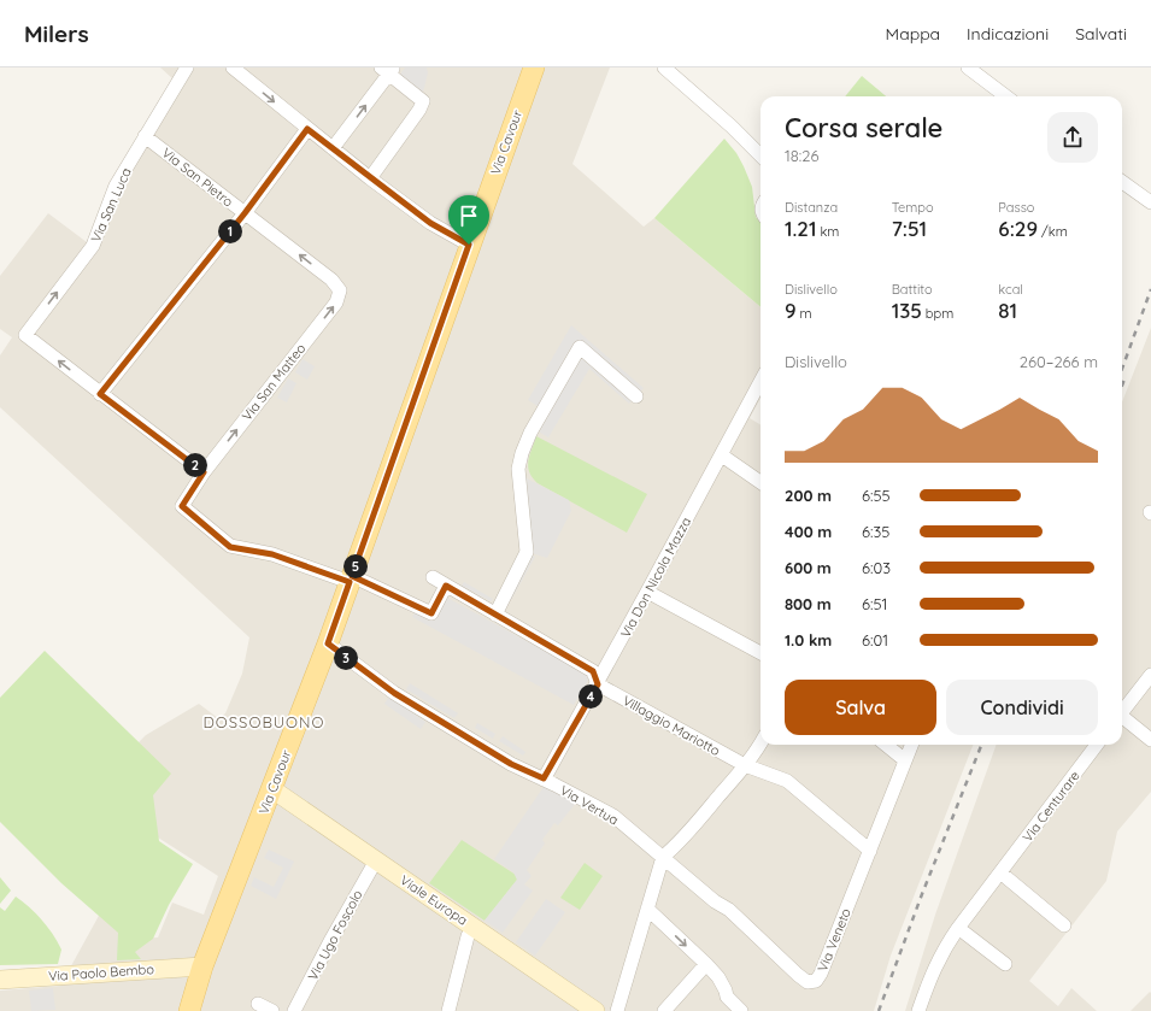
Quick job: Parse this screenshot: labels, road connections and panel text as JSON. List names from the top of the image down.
{
  "streets": {
    "main road": ["Via Cavour"],
    "street": [
      "Via San Pietro",
      "Via San Luca",
      "Via San Matteo",
      "Via Don Nicola Mazza",
      "Villaggio Mariotto",
      "Via Vertua",
      "Via Centurare",
      "Viale Europa",
      "Via Ugo Foscolo",
      "Via Veneto",
      "Via Paolo Bembo"
    ]
  },
  "crossings": [
    ["Via Cavour", "Via San Matteo"],
    ["Via Cavour", "Via Vertua"],
    ["Via Cavour", "Viale Europa"],
    ["Via Cavour", "Via Paolo Bembo"],
    ["Via San Pietro", "Via San Luca"],
    ["Via San Pietro", "Via San Matteo"],
    ["Via Don Nicola Mazza", "Villaggio Mariotto"],
    ["Via Don Nicola Mazza", "Via Vertua"],
    ["Villaggio Mariotto", "Via Veneto"],
    ["Via Vertua", "Via Veneto"],
    ["Viale Europa", "Via Ugo Foscolo"]
  ],
  "one_way": ["Via San Matteo"],
  "districts": ["DOSSOBUONO"],
  "page": {
    "header": "Milers",
    "nav": ["Mappa", "Indicazioni", "Salvati"],
    "heading": ["Corsa serale", "18:26"],
    "stats": [
      ["Distanza", "1.21 km"],
      ["Tempo", "7:51"],
      ["Passo", "6:29 /km"],
      ["Dislivello", "9 m"],
      ["Battito", "135 bpm"],
      ["kcal", "81"]
    ],
    "pins": [
      "1",
      "2",
      "5",
      "3",
      "4"
    ],
    "chart": ["Dislivello", "260–266 m"],
    "list": [
      {
        "name": "200 m",
        "note": "6:55"
      },
      {
        "name": "400 m",
        "note": "6:35"
      },
      {
        "name": "600 m",
        "note": "6:03"
      },
      {
        "name": "800 m",
        "note": "6:51"
      },
      {
        "name": "1.0 km",
        "note": "6:01"
      }
    ],
    "buttons": ["Salva", "Condividi"]
  }
}
